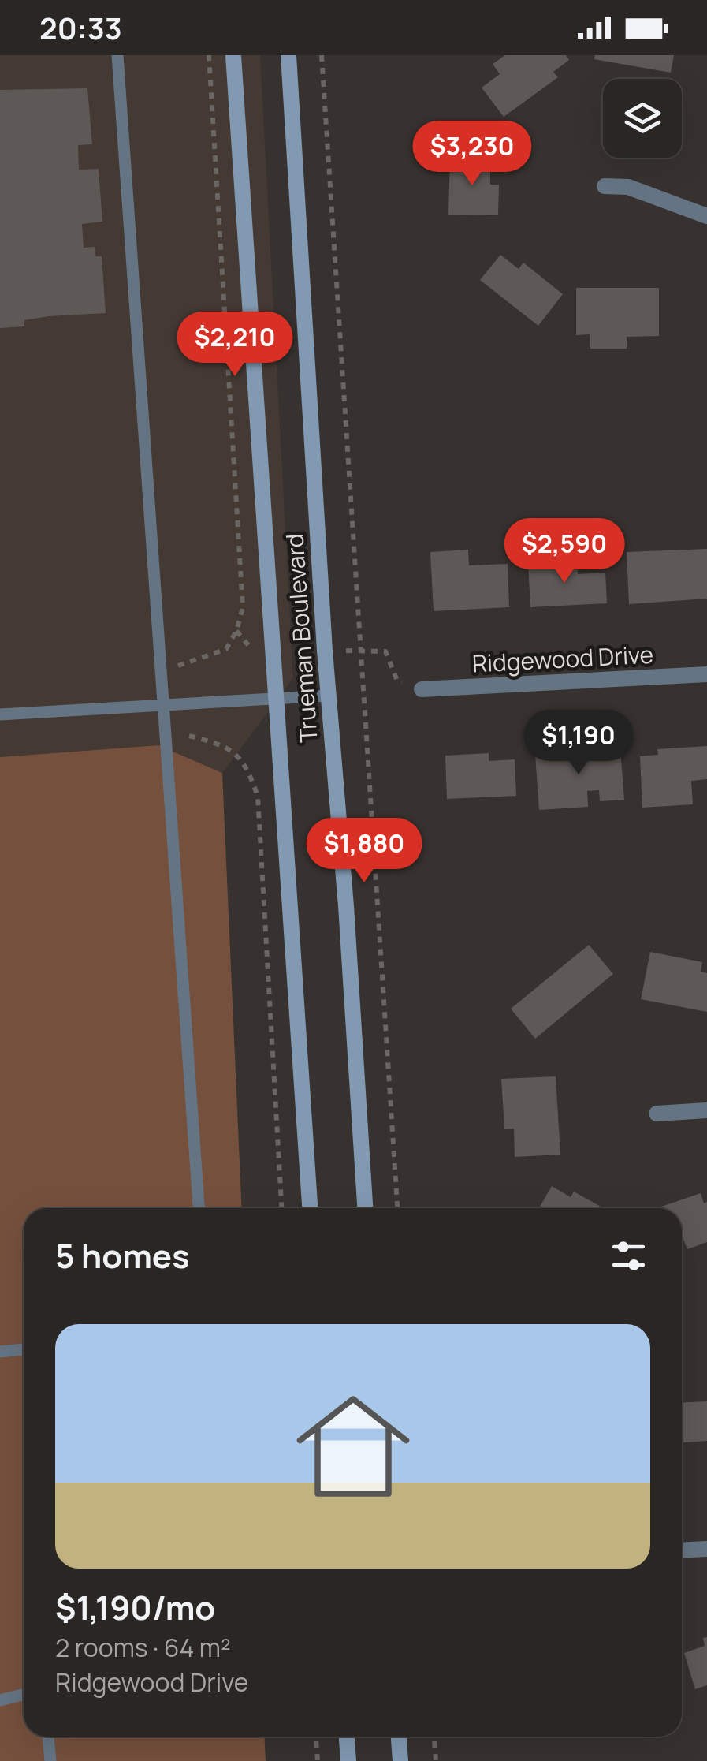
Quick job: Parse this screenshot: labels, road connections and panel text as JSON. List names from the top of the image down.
{
  "streets": {
    "main road": ["Trueman Boulevard"],
    "street": ["Ridgewood Drive"]
  },
  "page": {
    "status": "20:33",
    "price": [
      "$3,230",
      "$2,210",
      "$2,590",
      "$1,190",
      "$1,880"
    ],
    "heading": "5 homes",
    "list": [
      {
        "name": "$1,190/mo",
        "note": "2 rooms · 64 m² · Ridgewood Drive"
      }
    ]
  }
}
